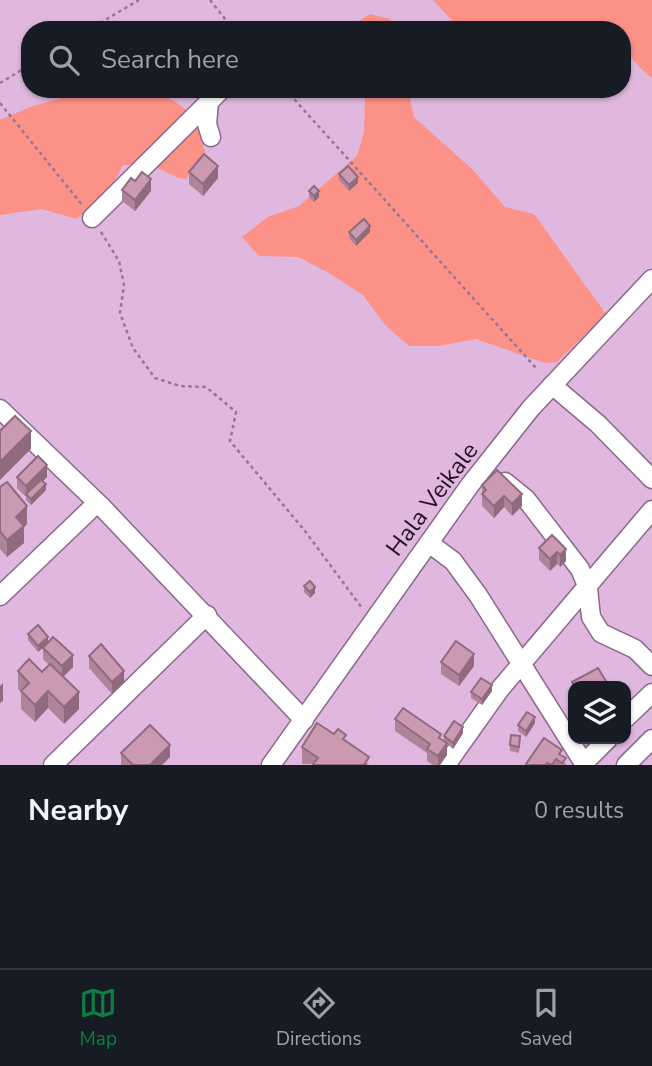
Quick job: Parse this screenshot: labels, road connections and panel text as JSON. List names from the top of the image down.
{
  "streets": {
    "street": ["Hala Veikale"]
  },
  "page": {
    "search": "Search here",
    "heading": ["Nearby", "0 results"],
    "nav": ["Map", "Directions", "Saved"]
  }
}
